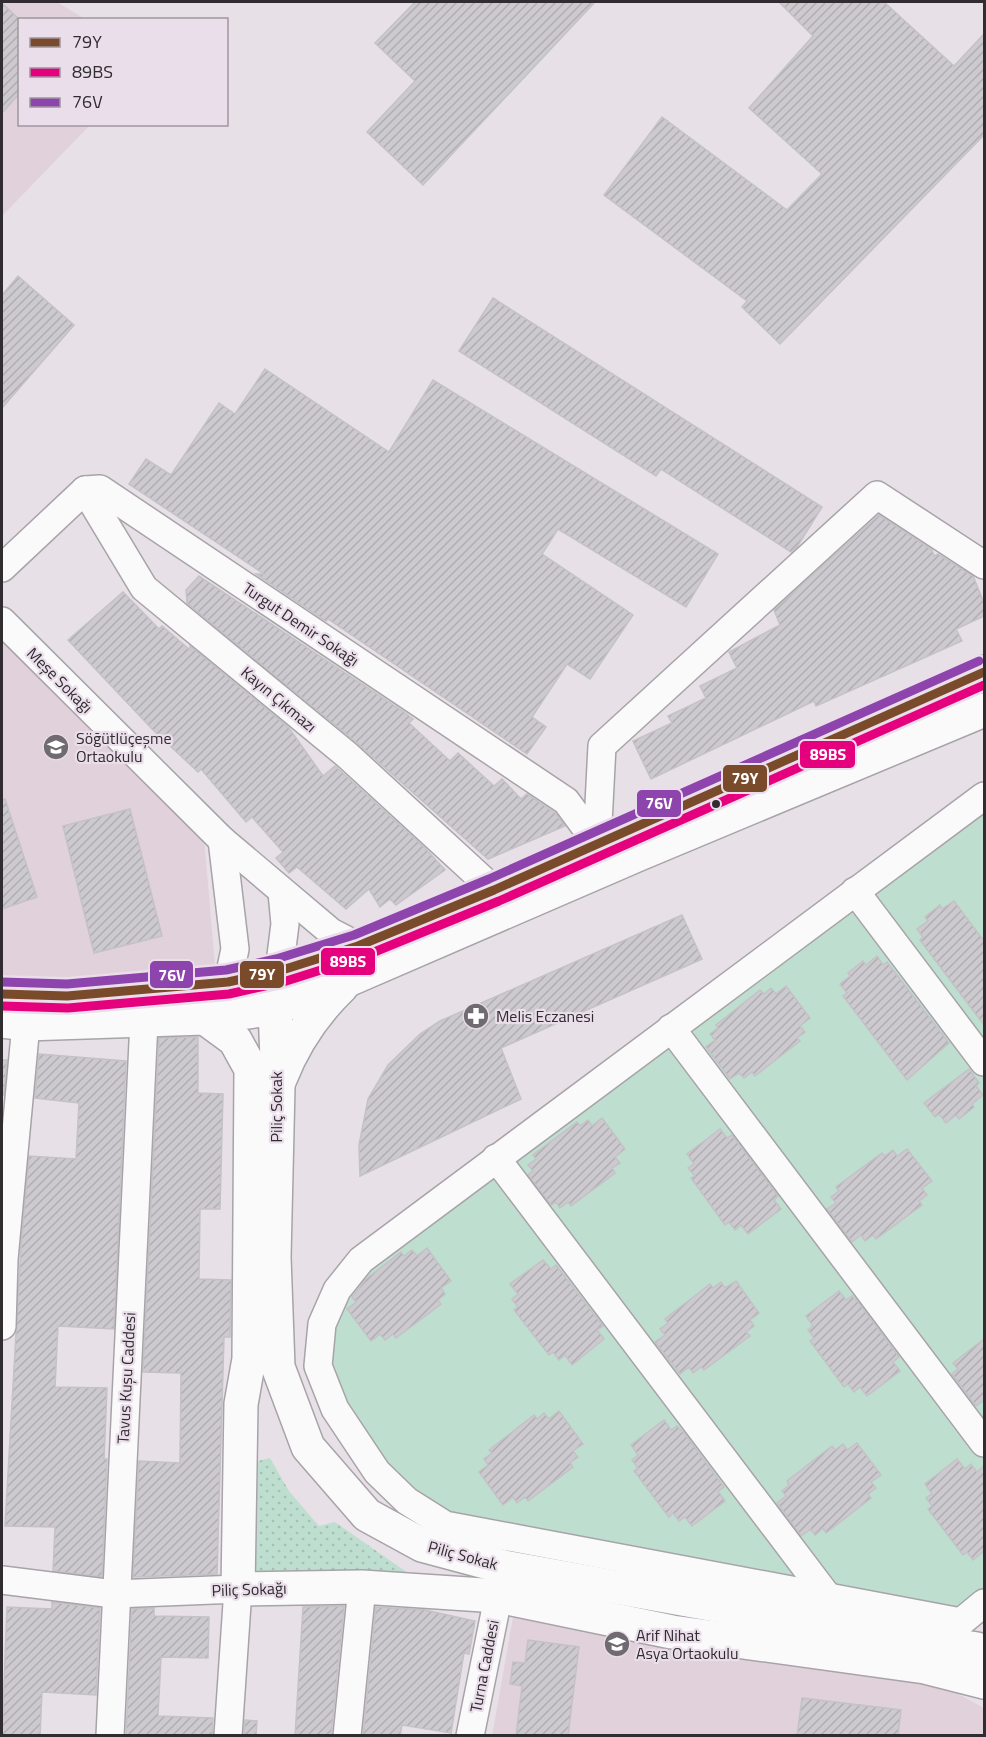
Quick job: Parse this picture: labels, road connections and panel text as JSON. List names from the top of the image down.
{
  "streets": {
    "street": [
      "Turgut Demir Sokağı",
      "Meşe Sokağı",
      "Kayın Çıkmazı",
      "Piliç Sokak",
      "Tavus Kuşu Caddesi",
      "Piliç Sokağı",
      "Turna Caddesi"
    ]
  },
  "crossings": [
    ["Turgut Demir Sokağı", "Kayın Çıkmazı"],
    ["Piliç Sokak", "Piliç Sokağı"],
    ["Piliç Sokak", "Turna Caddesi"],
    ["Tavus Kuşu Caddesi", "Piliç Sokağı"],
    ["Piliç Sokağı", "Turna Caddesi"]
  ],
  "places": {
    "school or university": ["Söğütlüçeşme Ortaokulu", "Arif Nihat Asya Ortaokulu"],
    "pharmacy": ["Melis Eczanesi"]
  },
  "lines": ["transit line 76V", "transit line 79Y", "transit line 89BS"],
  "legend": ["79Y", "89BS", "76V"]
}
